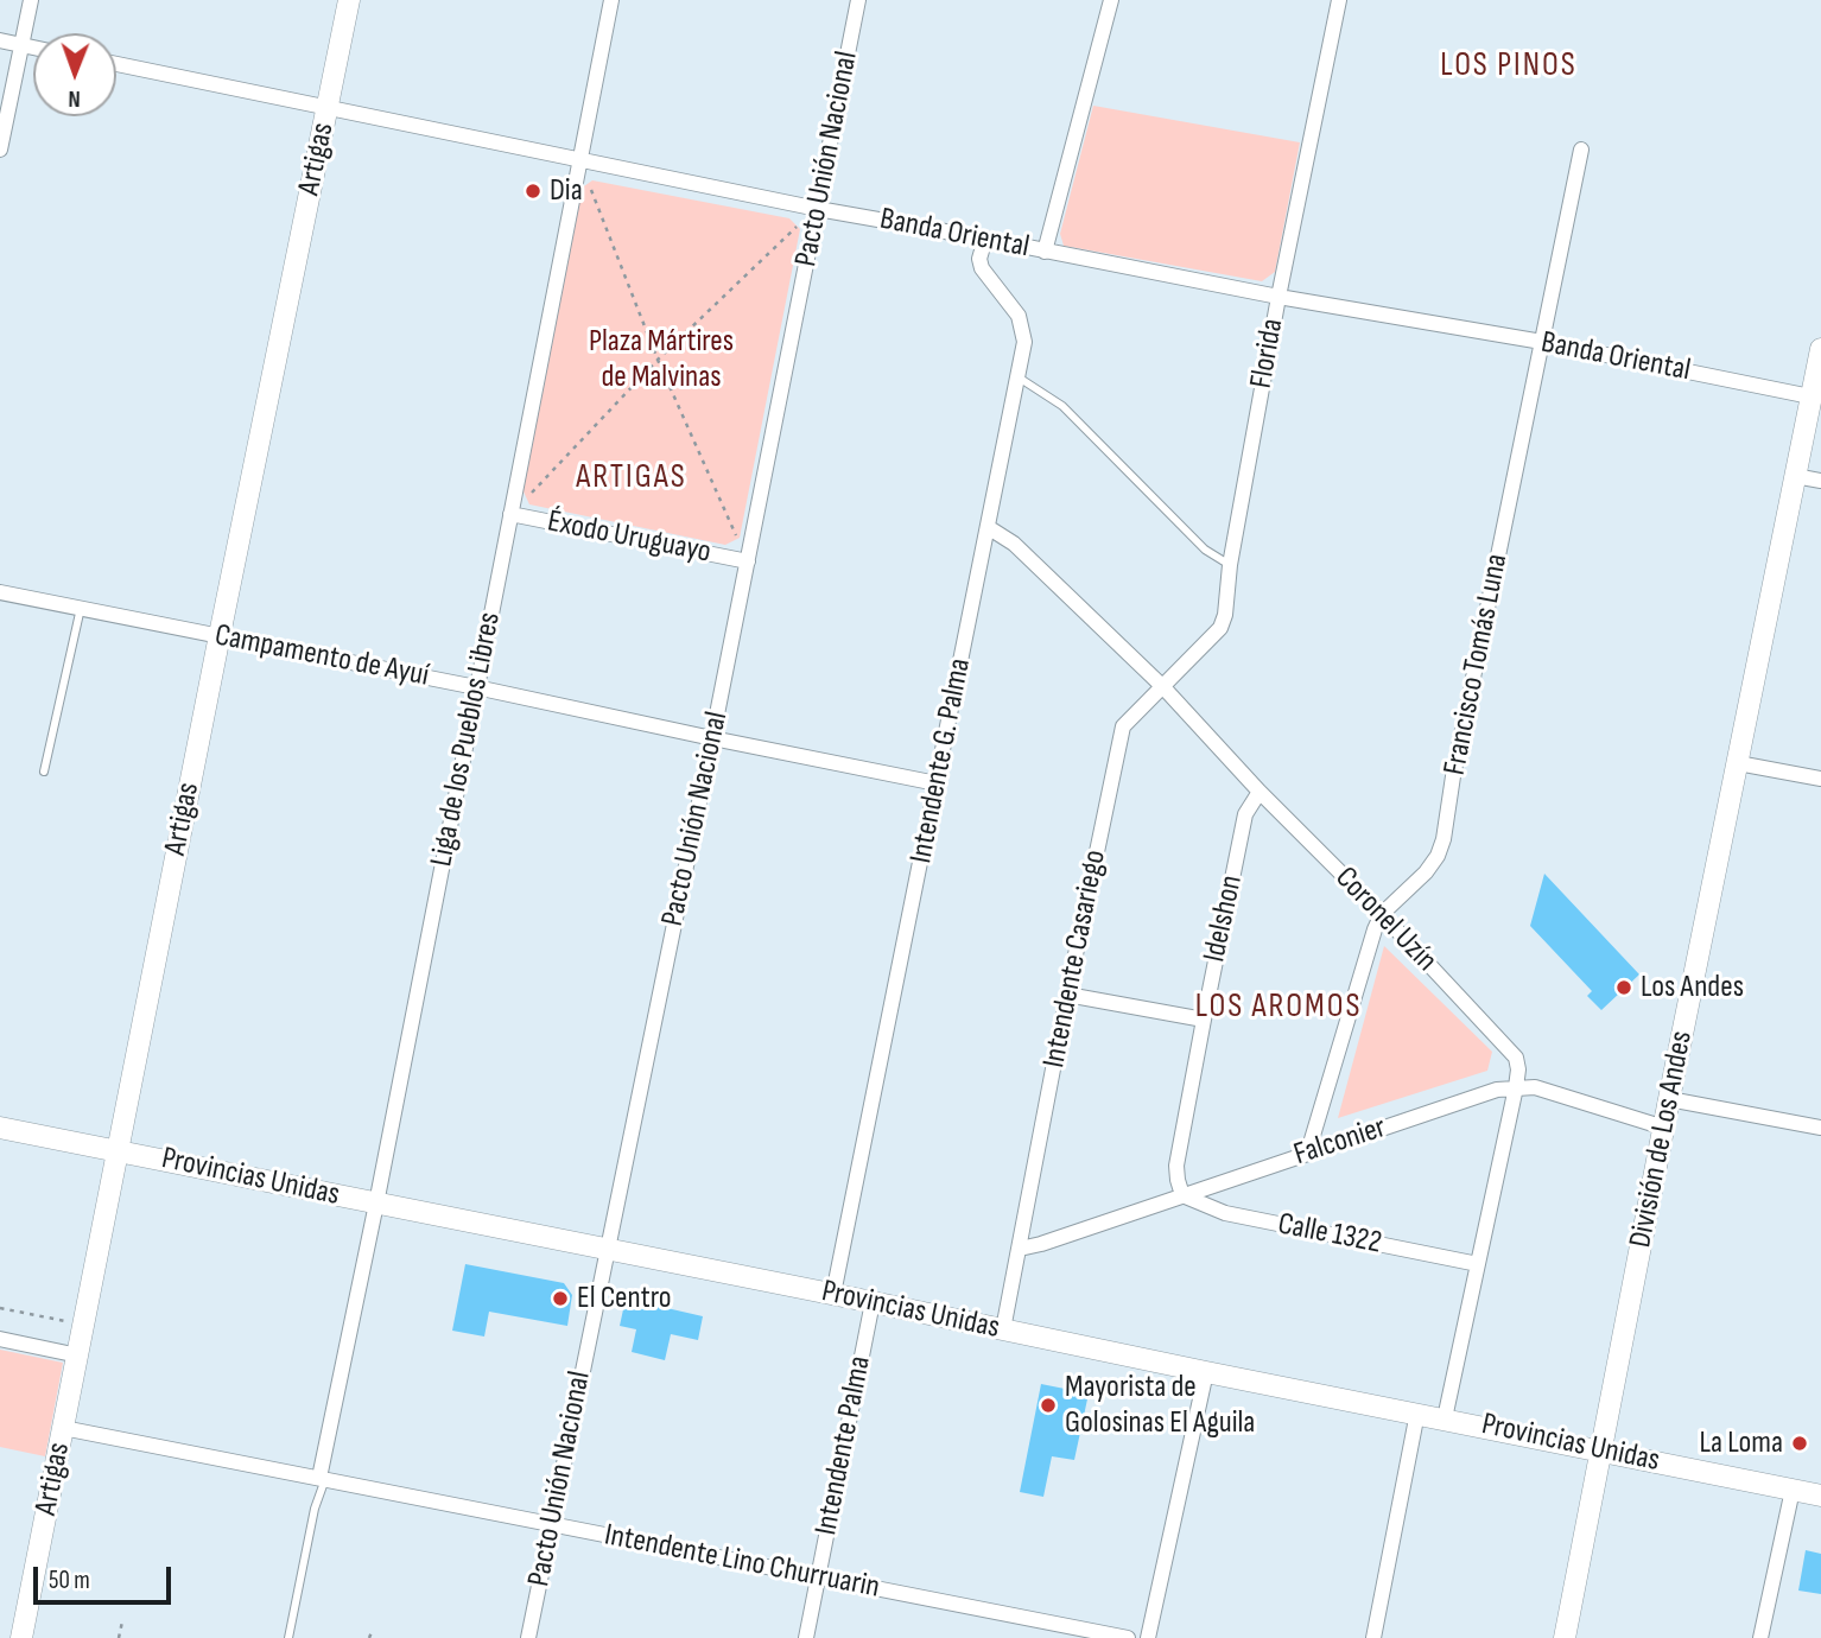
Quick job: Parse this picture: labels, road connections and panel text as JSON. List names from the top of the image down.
{
  "streets": {
    "street": [
      "Artigas",
      "Pacto Unión Nacional",
      "Banda Oriental",
      "Florida",
      "Éxodo Uruguayo",
      "Campamento de Ayuí",
      "Francisco Tomás Luna",
      "Liga de los Pueblos Libres",
      "Intendente G. Palma",
      "Idelshon",
      "Coronel Uzín",
      "Intendente Casariego",
      "División de Los Andes",
      "Falconier",
      "Provincias Unidas",
      "Calle 1322",
      "Intendente Palma",
      "Intendente Lino Churruarin"
    ]
  },
  "crossings": [
    ["Artigas", "Banda Oriental"],
    ["Artigas", "Campamento de Ayuí"],
    ["Artigas", "Provincias Unidas"],
    ["Artigas", "Intendente Lino Churruarin"],
    ["Pacto Unión Nacional", "Banda Oriental"],
    ["Pacto Unión Nacional", "Éxodo Uruguayo"],
    ["Pacto Unión Nacional", "Campamento de Ayuí"],
    ["Pacto Unión Nacional", "Provincias Unidas"],
    ["Pacto Unión Nacional", "Intendente Lino Churruarin"],
    ["Banda Oriental", "Florida"],
    ["Banda Oriental", "Francisco Tomás Luna"],
    ["Banda Oriental", "Liga de los Pueblos Libres"],
    ["Banda Oriental", "Intendente G. Palma"],
    ["Banda Oriental", "División de Los Andes"],
    ["Florida", "Coronel Uzín"],
    ["Florida", "Intendente Casariego"],
    ["Éxodo Uruguayo", "Liga de los Pueblos Libres"],
    ["Campamento de Ayuí", "Liga de los Pueblos Libres"],
    ["Campamento de Ayuí", "Intendente G. Palma"],
    ["Francisco Tomás Luna", "Coronel Uzín"],
    ["Francisco Tomás Luna", "Falconier"],
    ["Liga de los Pueblos Libres", "Provincias Unidas"],
    ["Liga de los Pueblos Libres", "Intendente Lino Churruarin"],
    ["Intendente G. Palma", "Coronel Uzín"],
    ["Intendente G. Palma", "Provincias Unidas"],
    ["Idelshon", "Coronel Uzín"],
    ["Idelshon", "Falconier"],
    ["Idelshon", "Calle 1322"],
    ["Coronel Uzín", "Intendente Casariego"],
    ["Coronel Uzín", "Falconier"],
    ["Coronel Uzín", "Provincias Unidas"],
    ["Coronel Uzín", "Calle 1322"],
    ["Intendente Casariego", "Falconier"],
    ["División de Los Andes", "Falconier"],
    ["División de Los Andes", "Provincias Unidas"],
    ["Falconier", "Calle 1322"],
    ["Provincias Unidas", "Intendente Palma"],
    ["Intendente Palma", "Intendente Lino Churruarin"]
  ],
  "districts": ["LOS PINOS", "ARTIGAS", "LOS AROMOS"],
  "parks": ["Plaza Mártires de Malvinas"],
  "places": [
    "Dia",
    "Los Andes",
    "El Centro",
    "Mayorista de Golosinas El Aguila",
    "La Loma"
  ],
  "scale_bar": "50 m",
  "north": "bottom"
}
